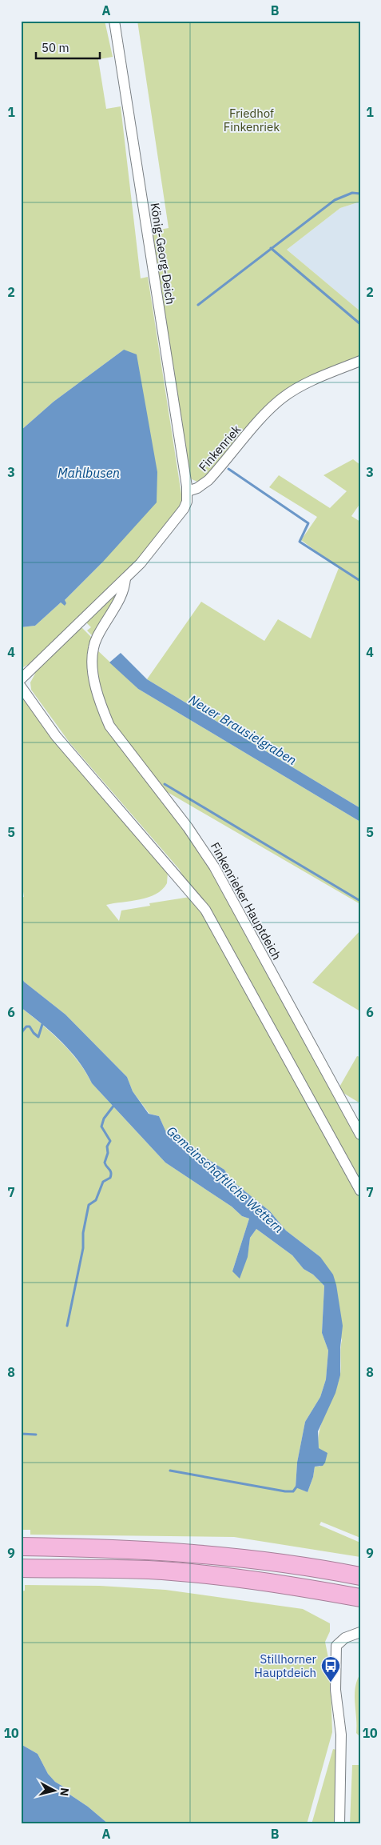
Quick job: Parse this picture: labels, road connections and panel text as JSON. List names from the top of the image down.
{
  "streets": {
    "street": ["König-Georg-Deich", "Finkenriek", "Finkenrieker Hauptdeich"]
  },
  "crossings": [
    ["König-Georg-Deich", "Finkenriek"]
  ],
  "water": ["Mahlbusen", "Neuer Brausielgraben", "Gemeinschaftliche Wettern"],
  "parks": ["Friedhof Finkenriek"],
  "places": {
    "bus stop": ["Stillhorner Hauptdeich"]
  },
  "scale_bar": "50 m",
  "north": "right",
  "grid": {
    "columns": ["A", "B"],
    "rows": [
      "1",
      "2",
      "3",
      "4",
      "5",
      "6",
      "7",
      "8",
      "9",
      "10"
    ]
  }
}
